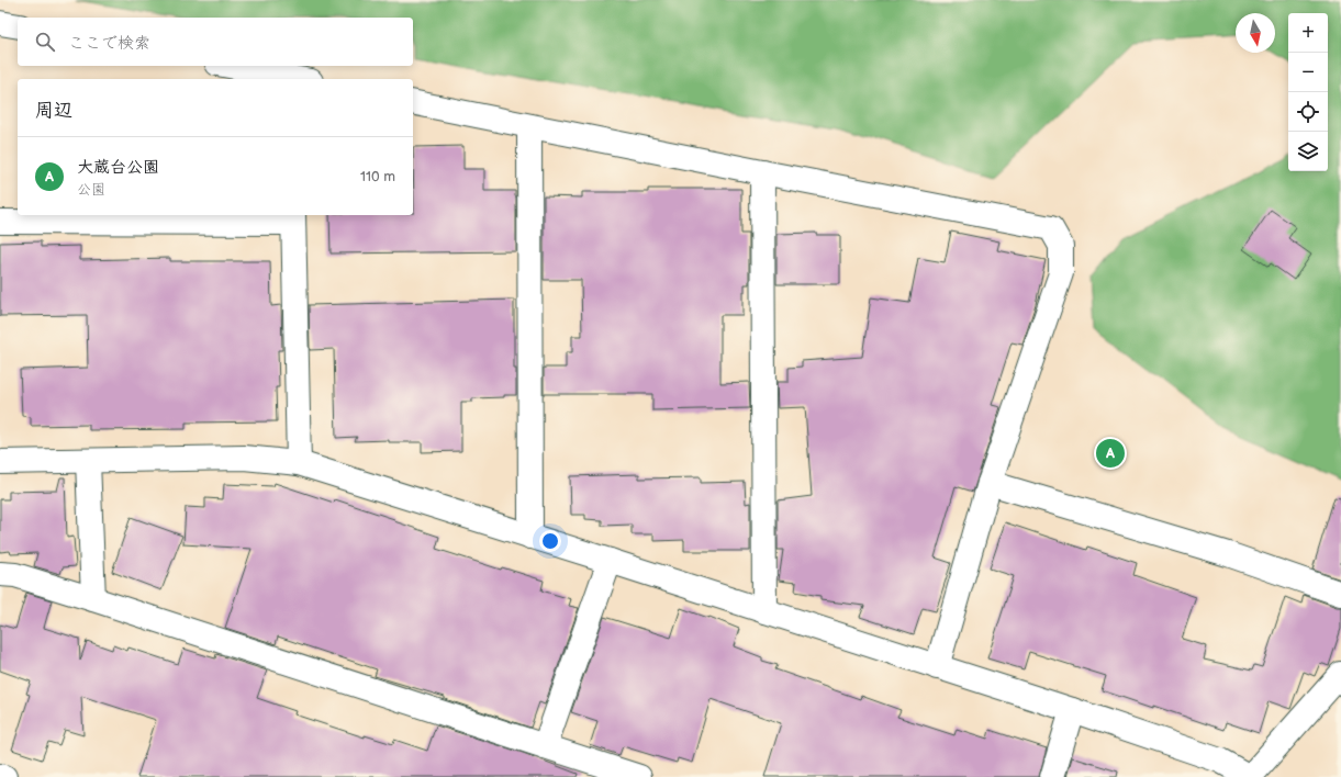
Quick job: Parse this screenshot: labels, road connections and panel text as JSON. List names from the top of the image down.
{
  "north": "bottom",
  "page": {
    "map_buttons": ["+", "−"],
    "search": "ここで検索",
    "heading": "周辺",
    "list": [
      {
        "mark": "A",
        "name": "大蔵台公園",
        "note": "公園",
        "value": "110 m"
      }
    ],
    "pins": "A"
  }
}
